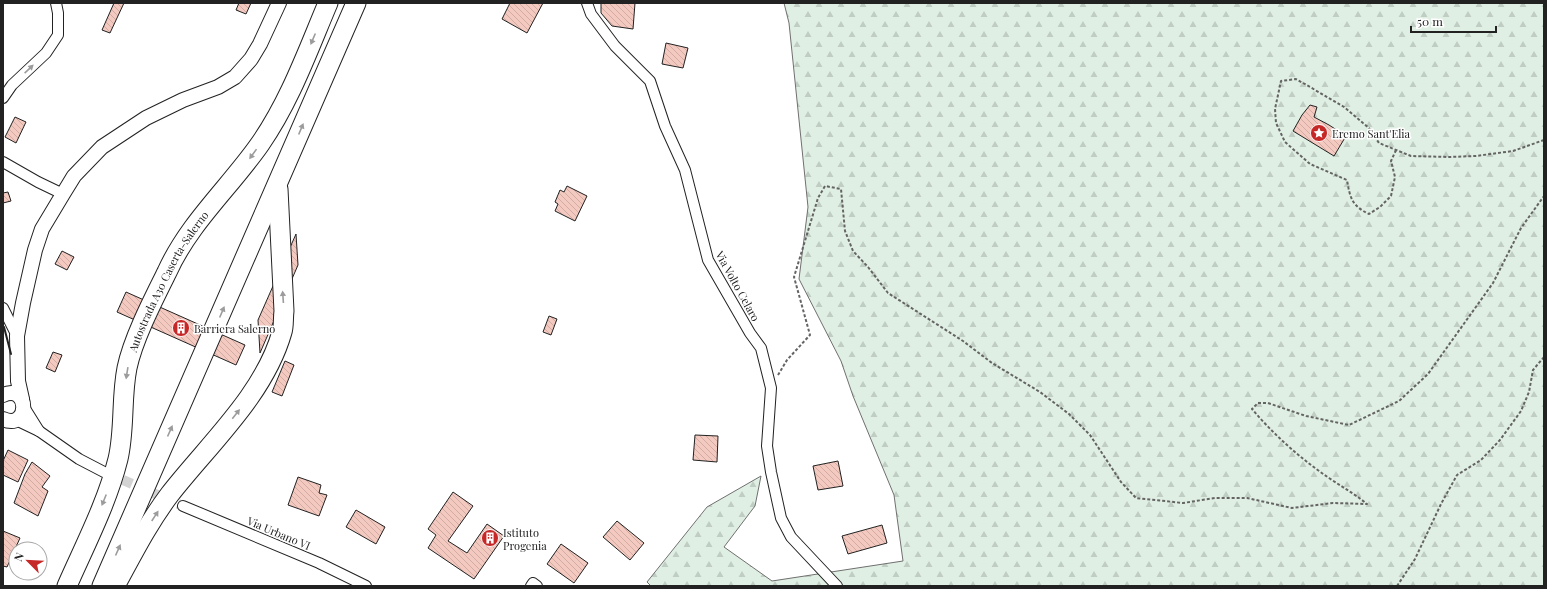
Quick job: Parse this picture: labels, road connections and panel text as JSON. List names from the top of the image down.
{
  "streets": {
    "highway": ["Autostrada A30 Caserta-Salerno"],
    "street": ["Via Volto Celaro", "Via Urbano VI"]
  },
  "places": {
    "place": ["Eremo Sant'Elia"],
    "building": ["Barriera Salerno", "Istituto Progenia"]
  },
  "scale_bar": "50 m",
  "north": "top left"
}
